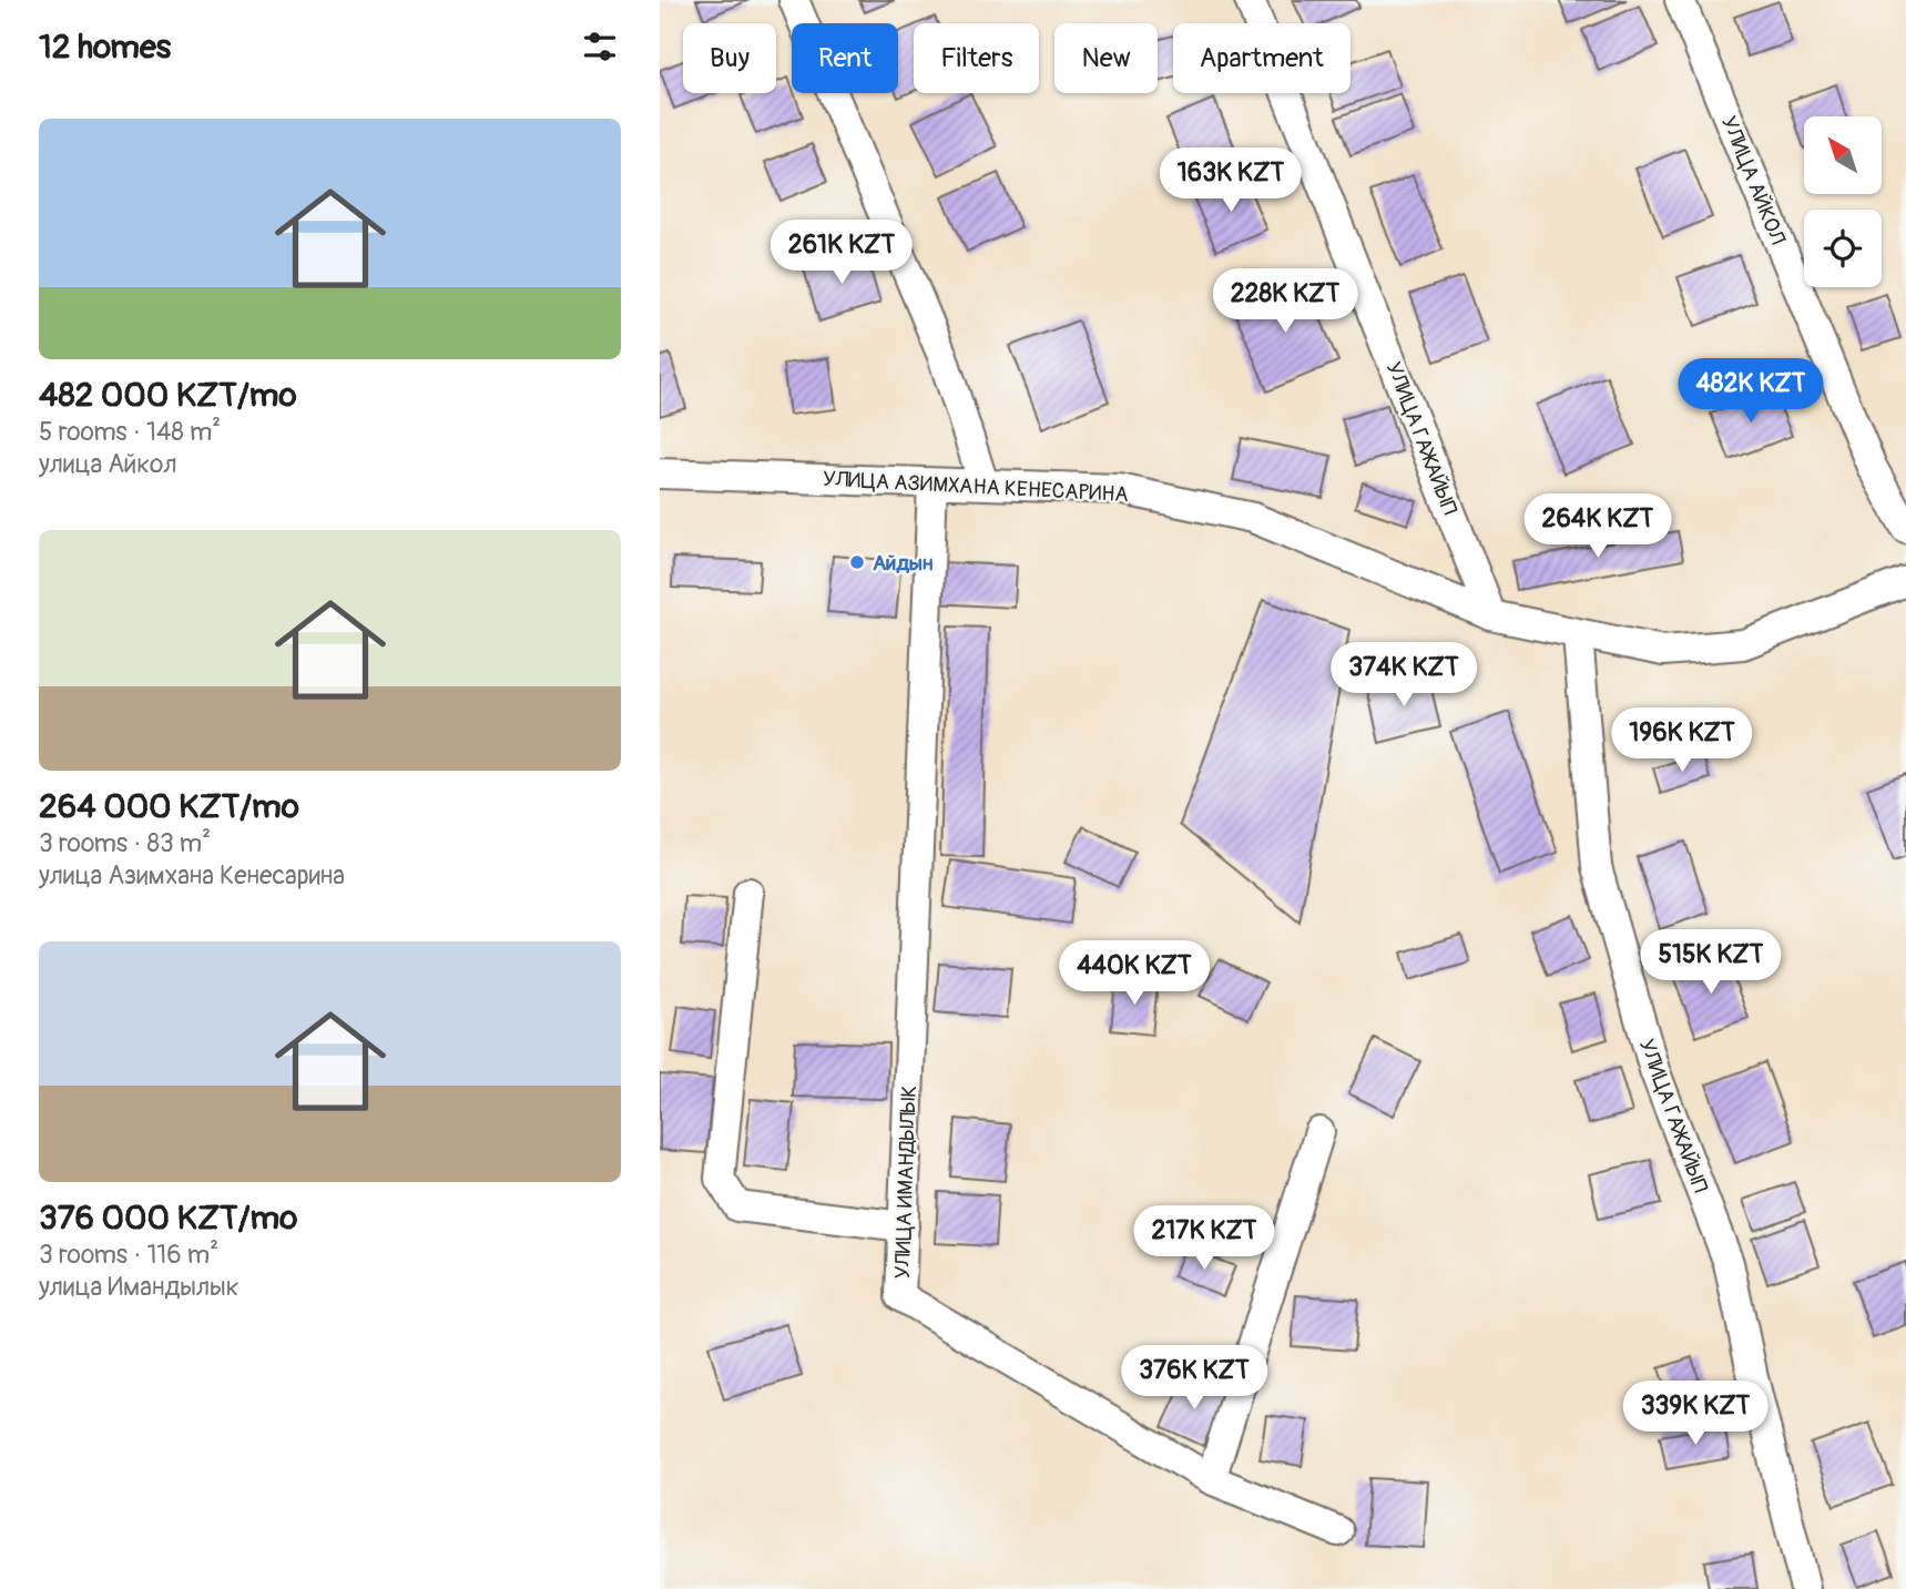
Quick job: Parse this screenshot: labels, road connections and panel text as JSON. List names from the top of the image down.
{
  "streets": {
    "street": [
      "УЛИЦА АЙКОЛ",
      "УЛИЦА ГАЖАЙЫП",
      "УЛИЦА АЗИМХАНА КЕНЕСАРИНА",
      "УЛИЦА ИМАНДЫЛЫК"
    ]
  },
  "crossings": [
    ["УЛИЦА ГАЖАЙЫП", "УЛИЦА АЗИМХАНА КЕНЕСАРИНА"],
    ["УЛИЦА АЗИМХАНА КЕНЕСАРИНА", "УЛИЦА ИМАНДЫЛЫК"]
  ],
  "places": ["Айдын"],
  "north": "top left",
  "page": {
    "heading": "12 homes",
    "chip": [
      "Buy",
      "Rent",
      "Filters",
      "New",
      "Apartment"
    ],
    "list": [
      {
        "name": "482 000 KZT/mo",
        "note": "5 rooms · 148 m² · улица Айкол"
      },
      {
        "name": "264 000 KZT/mo",
        "note": "3 rooms · 83 m² · улица Азимхана Кенесарина"
      },
      {
        "name": "376 000 KZT/mo",
        "note": "3 rooms · 116 m² · улица Имандылык"
      }
    ],
    "price": [
      "163K KZT",
      "261K KZT",
      "228K KZT",
      "482K KZT",
      "264K KZT",
      "374K KZT",
      "196K KZT",
      "515K KZT",
      "440K KZT",
      "217K KZT",
      "376K KZT",
      "339K KZT"
    ]
  }
}
